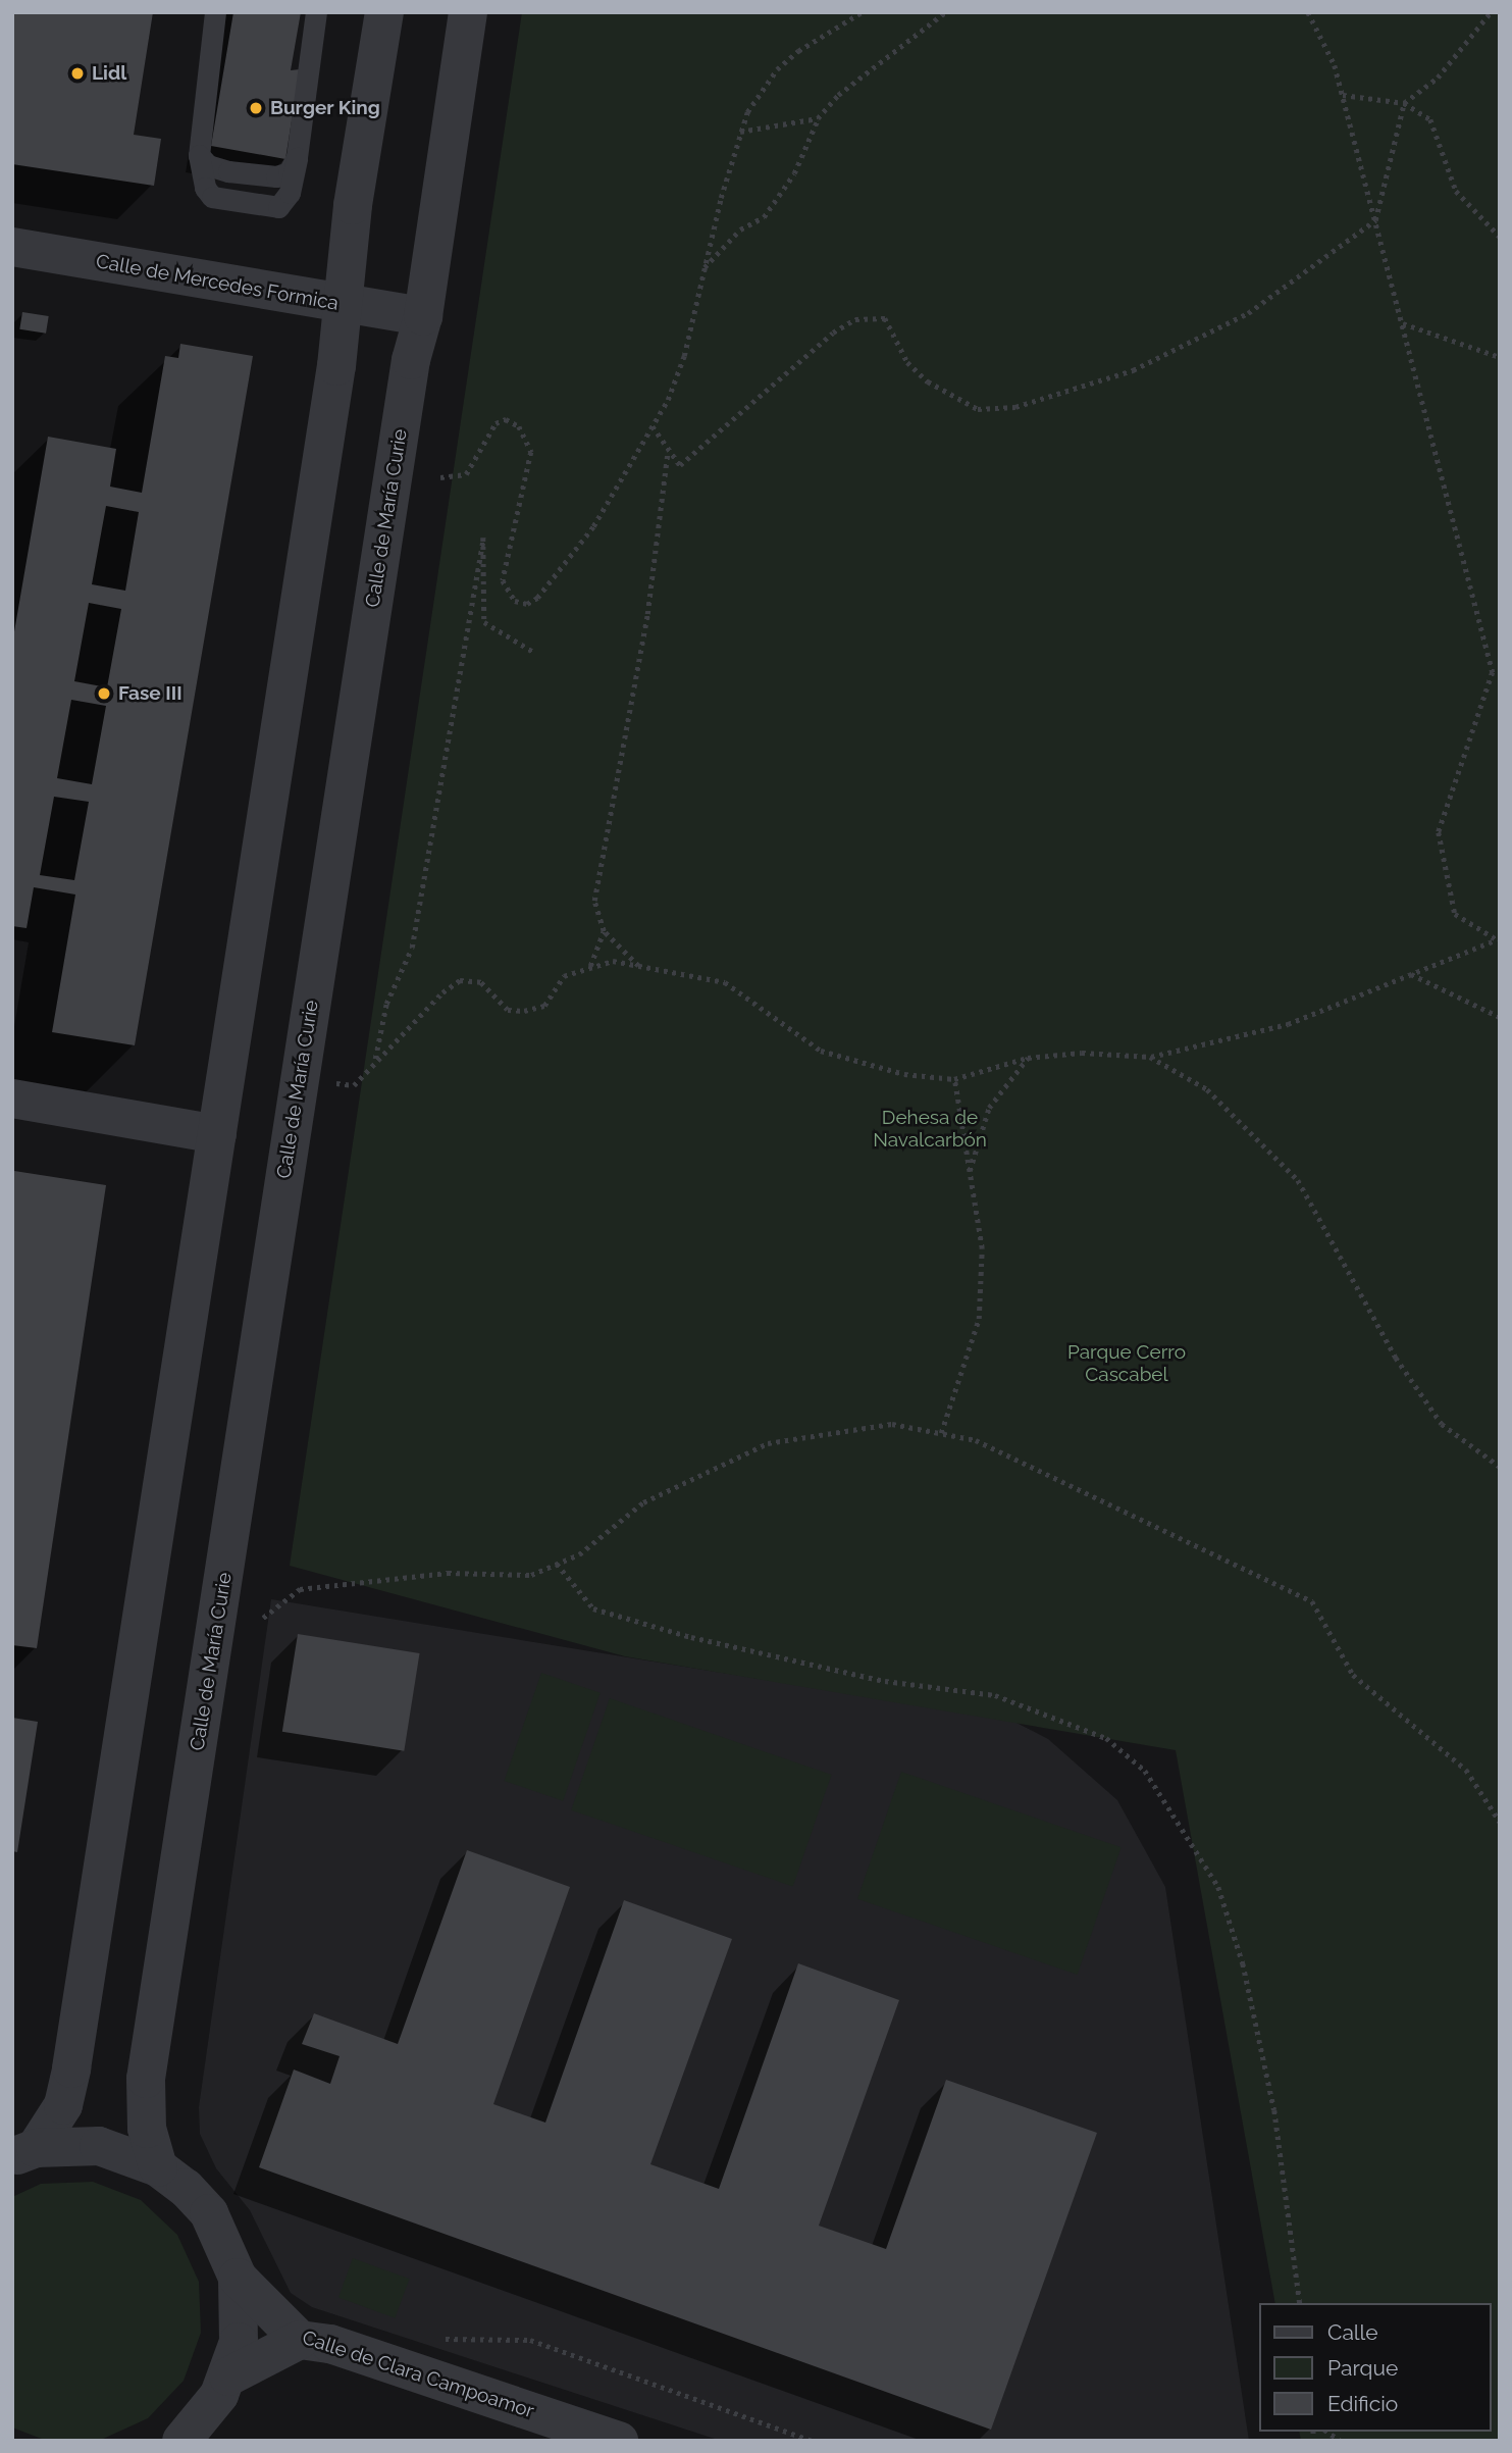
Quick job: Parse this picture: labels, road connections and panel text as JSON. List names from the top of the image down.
{
  "streets": {
    "street": ["Calle de Mercedes Formica", "Calle de María Curie", "Calle de Clara Campoamor"]
  },
  "crossings": [
    ["Calle de Mercedes Formica", "Calle de María Curie"]
  ],
  "parks": ["Dehesa de Navalcarbón", "Parque Cerro Cascabel"],
  "places": ["Lidl", "Burger King", "Fase III"],
  "legend": ["Calle", "Parque", "Edificio"]
}
